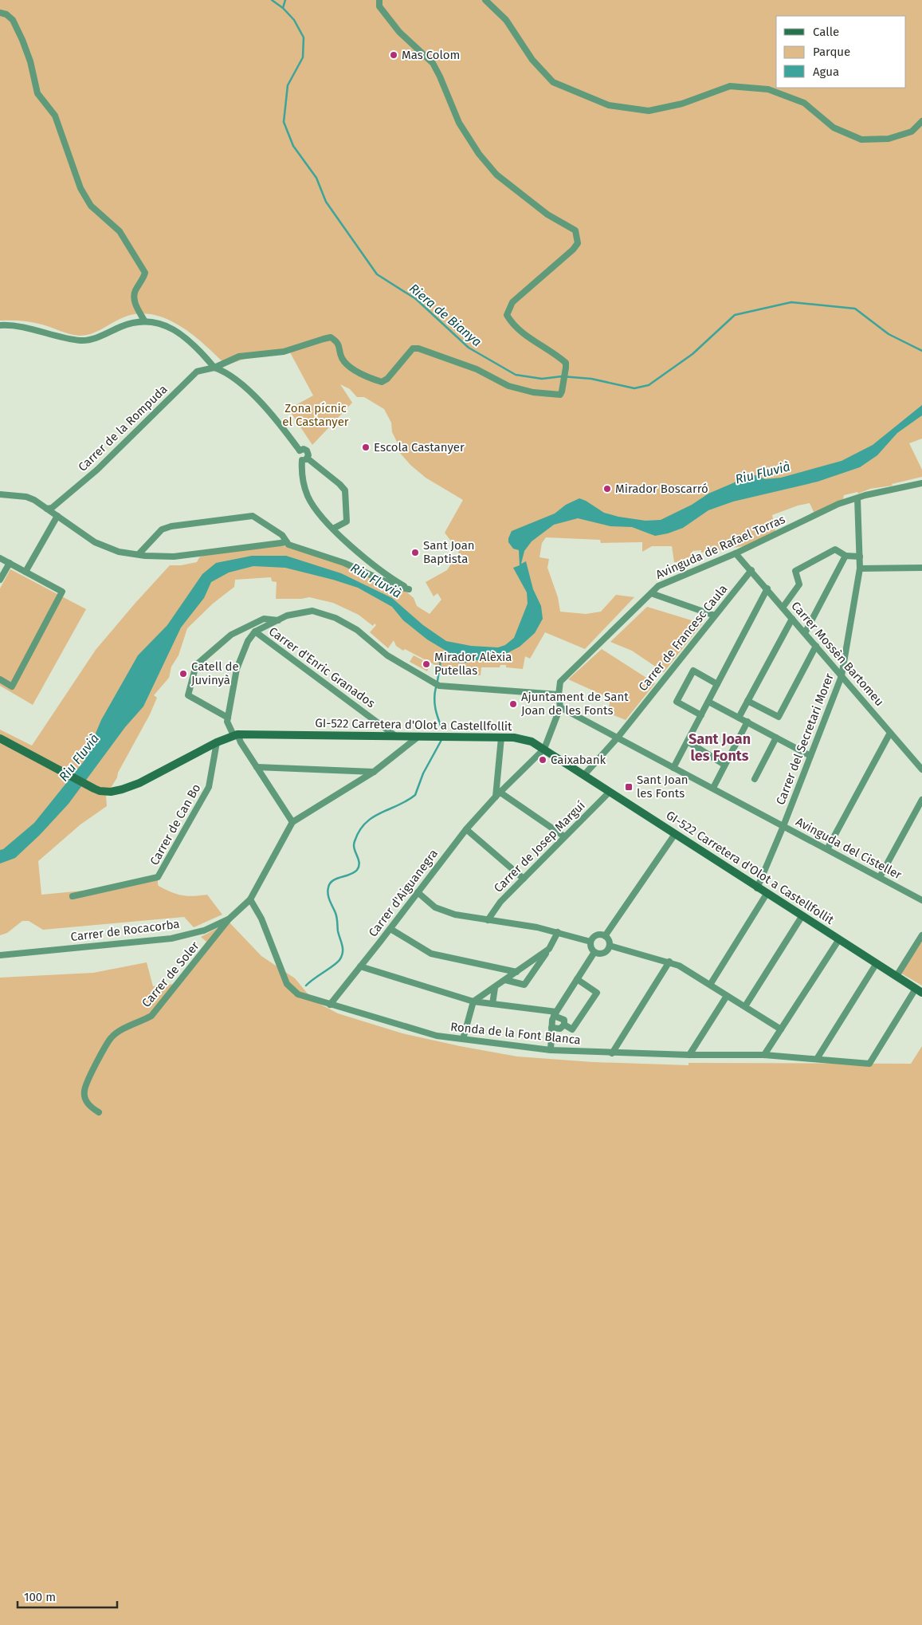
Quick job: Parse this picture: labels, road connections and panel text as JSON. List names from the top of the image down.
{
  "streets": {
    "street": [
      "Carrer de la Rompuda",
      "Avinguda de Rafael Torras",
      "Carrer de Francesc Caula",
      "Carrer Mossèn Bartomeu",
      "Carrer d'Enric Granados",
      "GI-522 Carretera d'Olot a Castellfollit",
      "Carrer del Secretari Morer",
      "Carrer de Can Bo",
      "Carrer de Josep Marguí",
      "Avinguda del Cisteller",
      "Carrer d'Aiguanegra",
      "Carrer de Rocacorba",
      "Carrer de Soler",
      "Ronda de la Font Blanca"
    ]
  },
  "crossings": [
    ["Avinguda de Rafael Torras", "Carrer Mossèn Bartomeu"],
    ["Avinguda de Rafael Torras", "Carrer del Secretari Morer"],
    ["Avinguda de Rafael Torras", "Avinguda del Cisteller"],
    ["Carrer de Francesc Caula", "Carrer Mossèn Bartomeu"],
    ["Carrer de Francesc Caula", "GI-522 Carretera d'Olot a Castellfollit"],
    ["Carrer de Francesc Caula", "Avinguda del Cisteller"],
    ["Carrer Mossèn Bartomeu", "Carrer del Secretari Morer"],
    ["Carrer d'Enric Granados", "GI-522 Carretera d'Olot a Castellfollit"],
    ["GI-522 Carretera d'Olot a Castellfollit", "Carrer del Secretari Morer"],
    ["GI-522 Carretera d'Olot a Castellfollit", "Carrer de Can Bo"],
    ["GI-522 Carretera d'Olot a Castellfollit", "Carrer de Josep Marguí"],
    ["GI-522 Carretera d'Olot a Castellfollit", "Carrer d'Aiguanegra"],
    ["GI-522 Carretera d'Olot a Castellfollit", "Ronda de la Font Blanca"],
    ["Carrer del Secretari Morer", "Avinguda del Cisteller"],
    ["Carrer d'Aiguanegra", "Ronda de la Font Blanca"],
    ["Carrer de Rocacorba", "Carrer de Soler"],
    ["Carrer de Rocacorba", "Ronda de la Font Blanca"]
  ],
  "districts": ["Sant Joan les Fonts"],
  "water": ["Riera de Bianya", "Riu Fluvià"],
  "parks": ["Zona pícnic el Castanyer"],
  "places": {
    "other": [
      "Mas Colom",
      "Escola Castanyer",
      "Mirador Boscarró",
      "Sant Joan Baptista",
      "Mirador Alèxia Putellas",
      "Catell de Juvinyà",
      "Ajuntament de Sant Joan de les Fonts",
      "Caixabank"
    ],
    "transit": ["Sant Joan les Fonts"]
  },
  "legend": ["Calle", "Parque", "Agua"],
  "scale_bar": "100 m"
}
